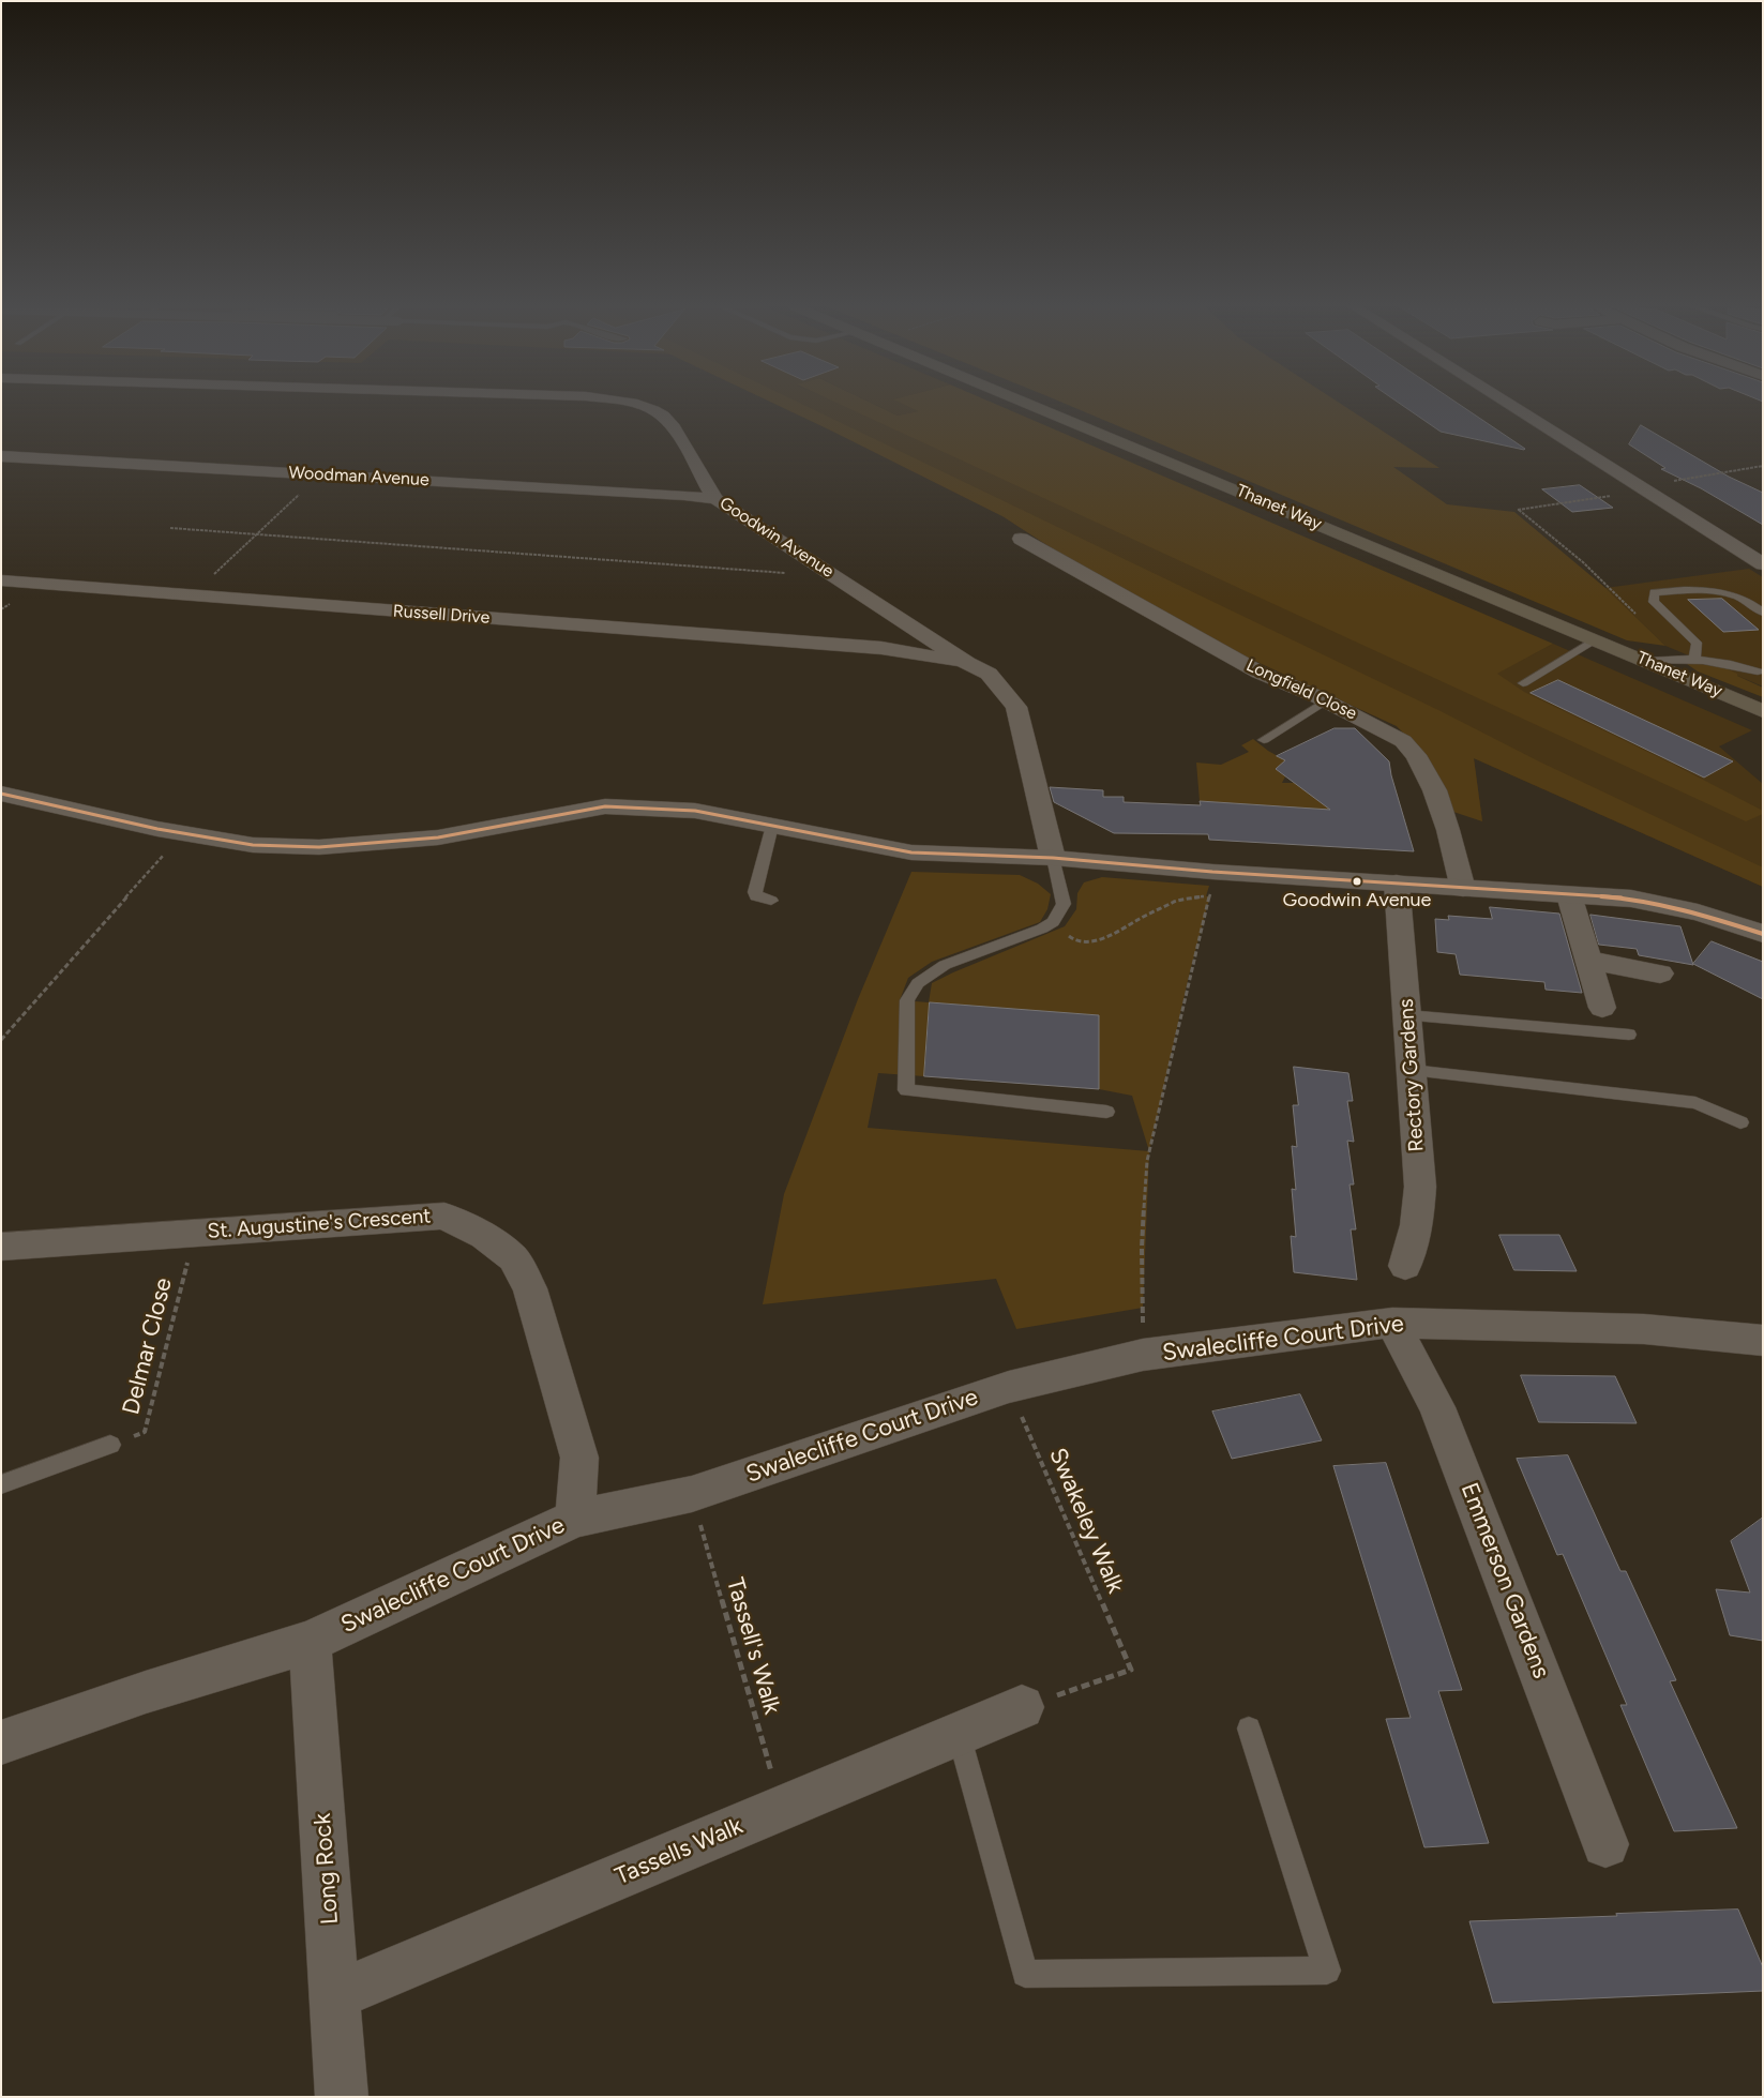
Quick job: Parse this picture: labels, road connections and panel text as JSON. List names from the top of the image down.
{
  "streets": {
    "main road": ["Thanet Way"],
    "street": [
      "Woodman Avenue",
      "Goodwin Avenue",
      "Russell Drive",
      "Longfield Close",
      "Rectory Gardens",
      "St. Augustine's Crescent",
      "Swalecliffe Court Drive",
      "Emmerson Gardens",
      "Tassells Walk",
      "Long Rock"
    ],
    "path": ["Delmar Close", "Swakeley Walk", "Tassell's Walk"]
  },
  "crossings": [
    ["Woodman Avenue", "Goodwin Avenue"],
    ["Goodwin Avenue", "Russell Drive"],
    ["St. Augustine's Crescent", "Swalecliffe Court Drive"],
    ["St. Augustine's Crescent", "Delmar Close"],
    ["Swalecliffe Court Drive", "Swakeley Walk"],
    ["Swalecliffe Court Drive", "Emmerson Gardens"],
    ["Swalecliffe Court Drive", "Tassell's Walk"],
    ["Swalecliffe Court Drive", "Long Rock"],
    ["Swakeley Walk", "Tassells Walk"],
    ["Tassell's Walk", "Tassells Walk"],
    ["Tassells Walk", "Long Rock"]
  ],
  "places": ["Goodwin Avenue"]
}
